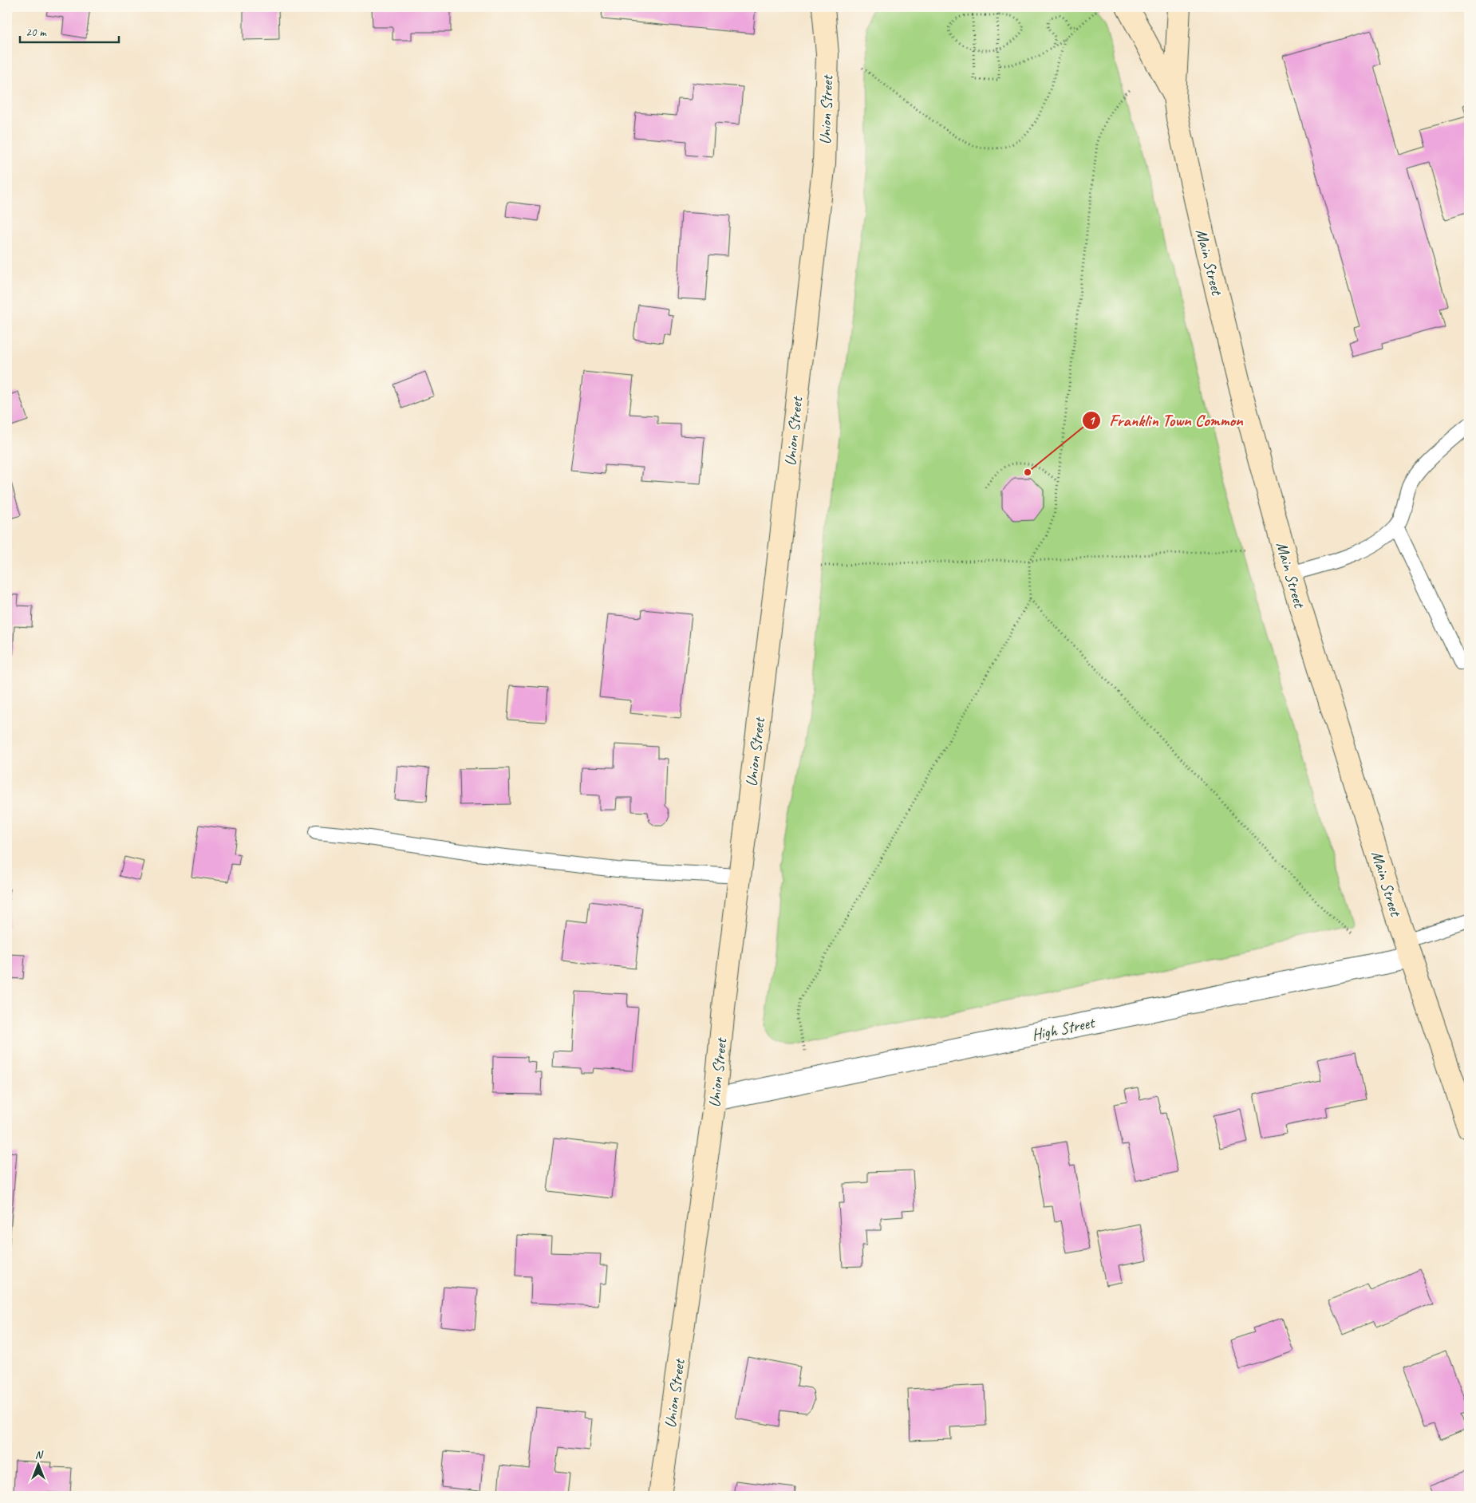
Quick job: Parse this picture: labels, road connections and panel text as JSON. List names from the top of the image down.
{
  "streets": {
    "main road": ["Union Street", "Main Street"],
    "street": ["High Street"]
  },
  "crossings": [
    ["Union Street", "High Street"],
    ["Main Street", "High Street"]
  ],
  "places": ["Franklin Town Common"],
  "scale_bar": "20 m",
  "north": "top"
}
